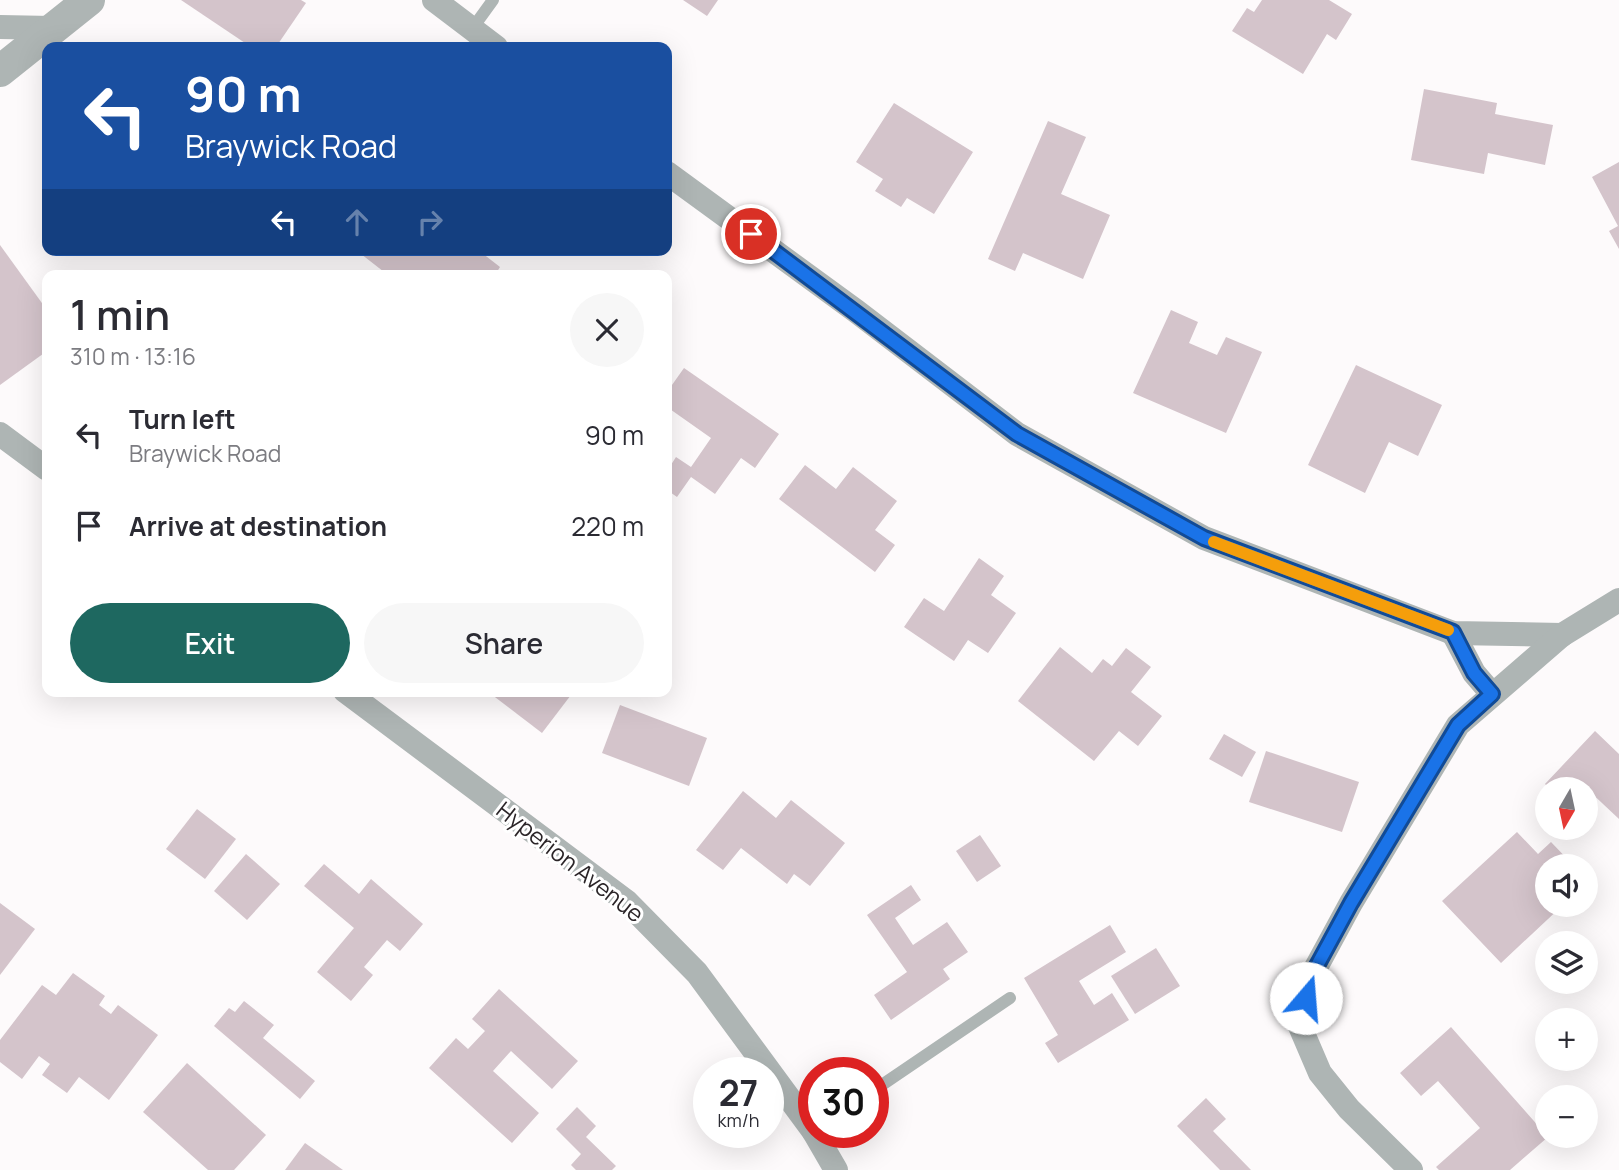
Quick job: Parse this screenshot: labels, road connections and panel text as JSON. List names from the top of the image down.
{
  "streets": {
    "street": ["Hyperion Avenue"]
  },
  "north": "bottom",
  "page": {
    "turn": ["90 m", "Braywick Road"],
    "heading": ["1 min", "310 m · 13:16"],
    "list": [
      {
        "name": "Turn left",
        "note": "Braywick Road",
        "value": "90 m"
      },
      {
        "name": "Arrive at destination",
        "value": "220 m"
      }
    ],
    "buttons": ["Exit", "Share"],
    "map_buttons": ["+", "−"],
    "speed": "27 km/h",
    "limit": "30"
  }
}
